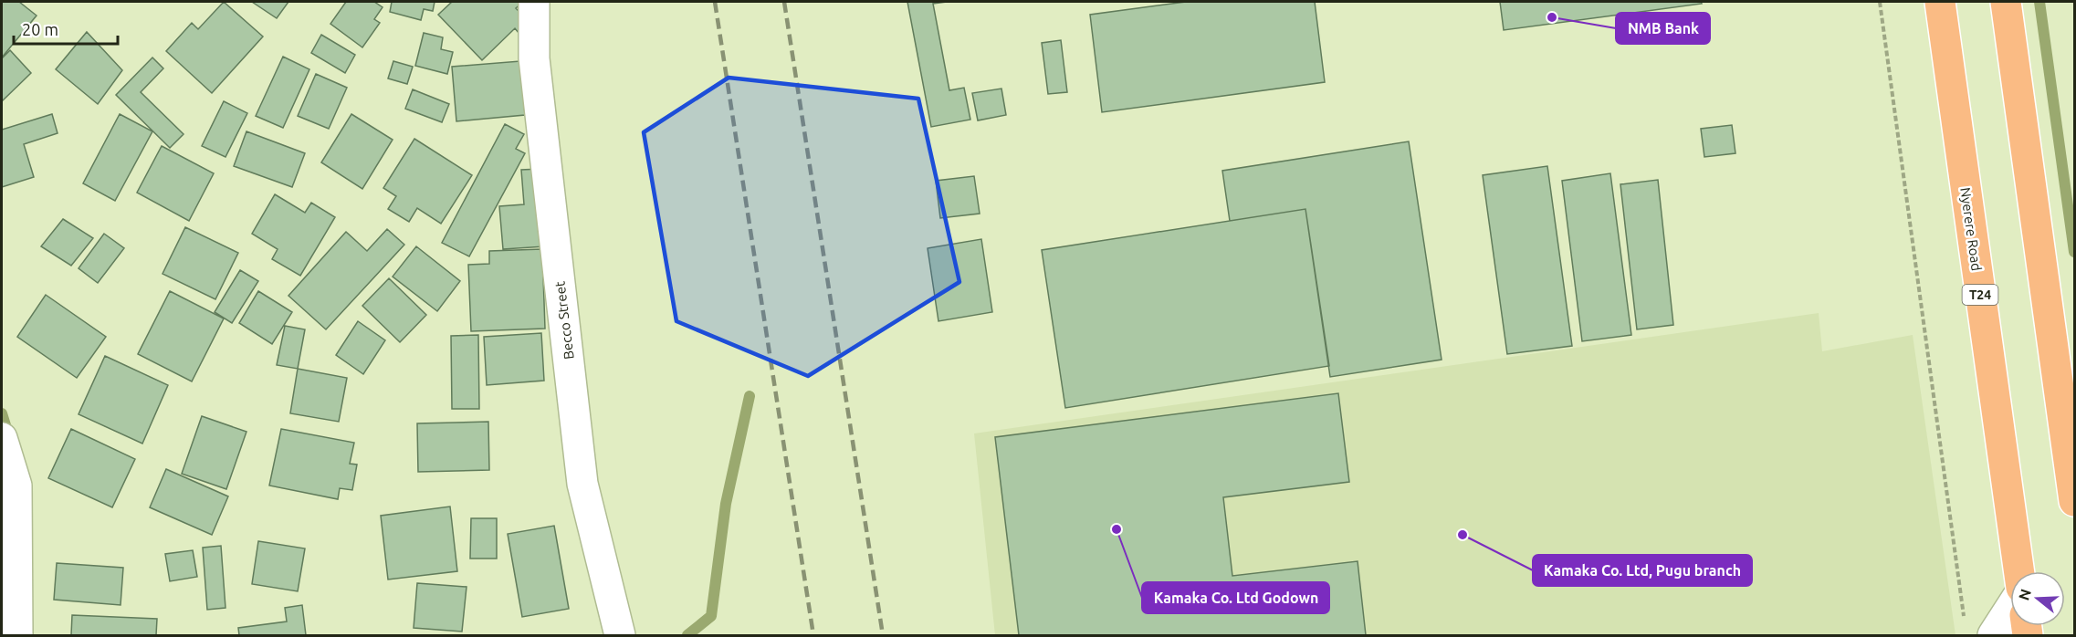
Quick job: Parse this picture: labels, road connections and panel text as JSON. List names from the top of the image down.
{
  "streets": {
    "highway": ["Nyerere Road", "T24"],
    "street": ["Becco Street"]
  },
  "places": ["NMB Bank", "Kamaka Co. Ltd Godown", "Kamaka Co. Ltd, Pugu branch"],
  "scale_bar": "20 m",
  "north": "left"
}
